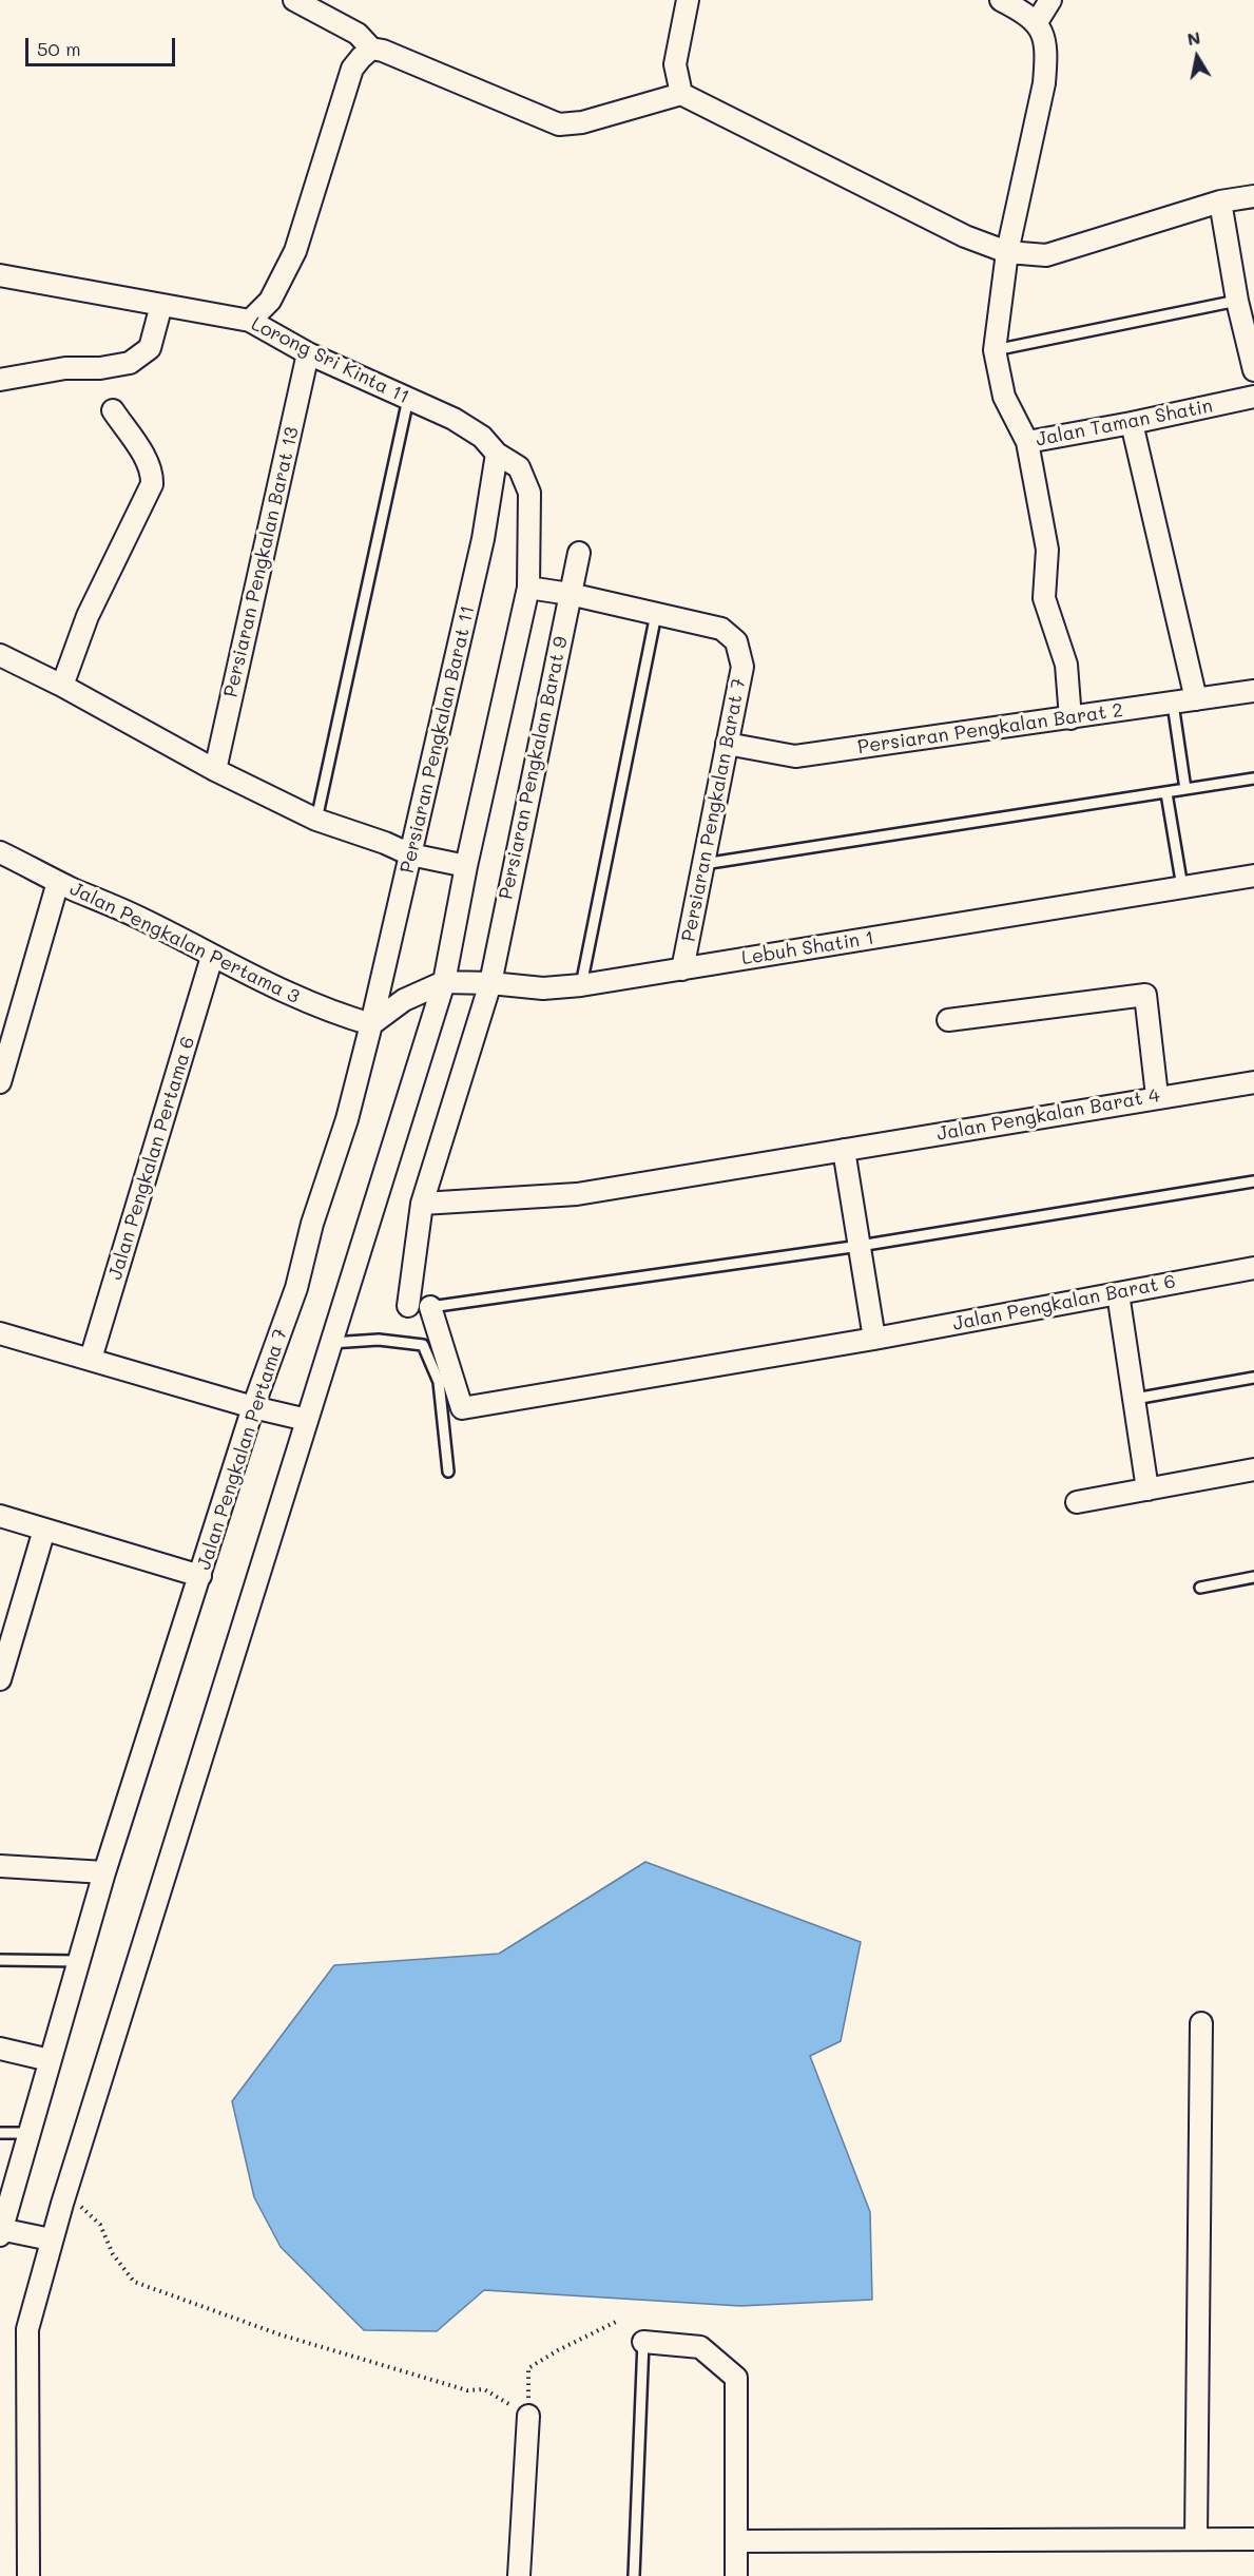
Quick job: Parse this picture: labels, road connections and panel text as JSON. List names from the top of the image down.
{
  "streets": {
    "street": [
      "Lorong Sri Kinta 11",
      "Jalan Taman Shatin",
      "Persiaran Pengkalan Barat 13",
      "Persiaran Pengkalan Barat 2",
      "Persiaran Pengkalan Barat 11",
      "Persiaran Pengkalan Barat 9",
      "Persiaran Pengkalan Barat 7",
      "Jalan Pengkalan Pertama 3",
      "Lebuh Shatin 1",
      "Jalan Pengkalan Barat 4",
      "Jalan Pengkalan Pertama 6",
      "Jalan Pengkalan Barat 6",
      "Jalan Pengkalan Pertama 7"
    ]
  },
  "crossings": [
    ["Lorong Sri Kinta 11", "Persiaran Pengkalan Barat 13"],
    ["Lorong Sri Kinta 11", "Persiaran Pengkalan Barat 11"],
    ["Lorong Sri Kinta 11", "Persiaran Pengkalan Barat 7"],
    ["Lorong Sri Kinta 11", "Lebuh Shatin 1"],
    ["Persiaran Pengkalan Barat 2", "Persiaran Pengkalan Barat 7"],
    ["Persiaran Pengkalan Barat 11", "Jalan Pengkalan Pertama 3"],
    ["Persiaran Pengkalan Barat 11", "Lebuh Shatin 1"],
    ["Persiaran Pengkalan Barat 11", "Jalan Pengkalan Pertama 7"],
    ["Persiaran Pengkalan Barat 9", "Persiaran Pengkalan Barat 7"],
    ["Persiaran Pengkalan Barat 9", "Lebuh Shatin 1"],
    ["Persiaran Pengkalan Barat 9", "Jalan Pengkalan Barat 4"],
    ["Persiaran Pengkalan Barat 7", "Lebuh Shatin 1"],
    ["Jalan Pengkalan Pertama 3", "Lebuh Shatin 1"],
    ["Jalan Pengkalan Pertama 3", "Jalan Pengkalan Pertama 6"],
    ["Jalan Pengkalan Pertama 3", "Jalan Pengkalan Pertama 7"],
    ["Lebuh Shatin 1", "Jalan Pengkalan Pertama 7"]
  ],
  "scale_bar": "50 m",
  "north": "top"
}
